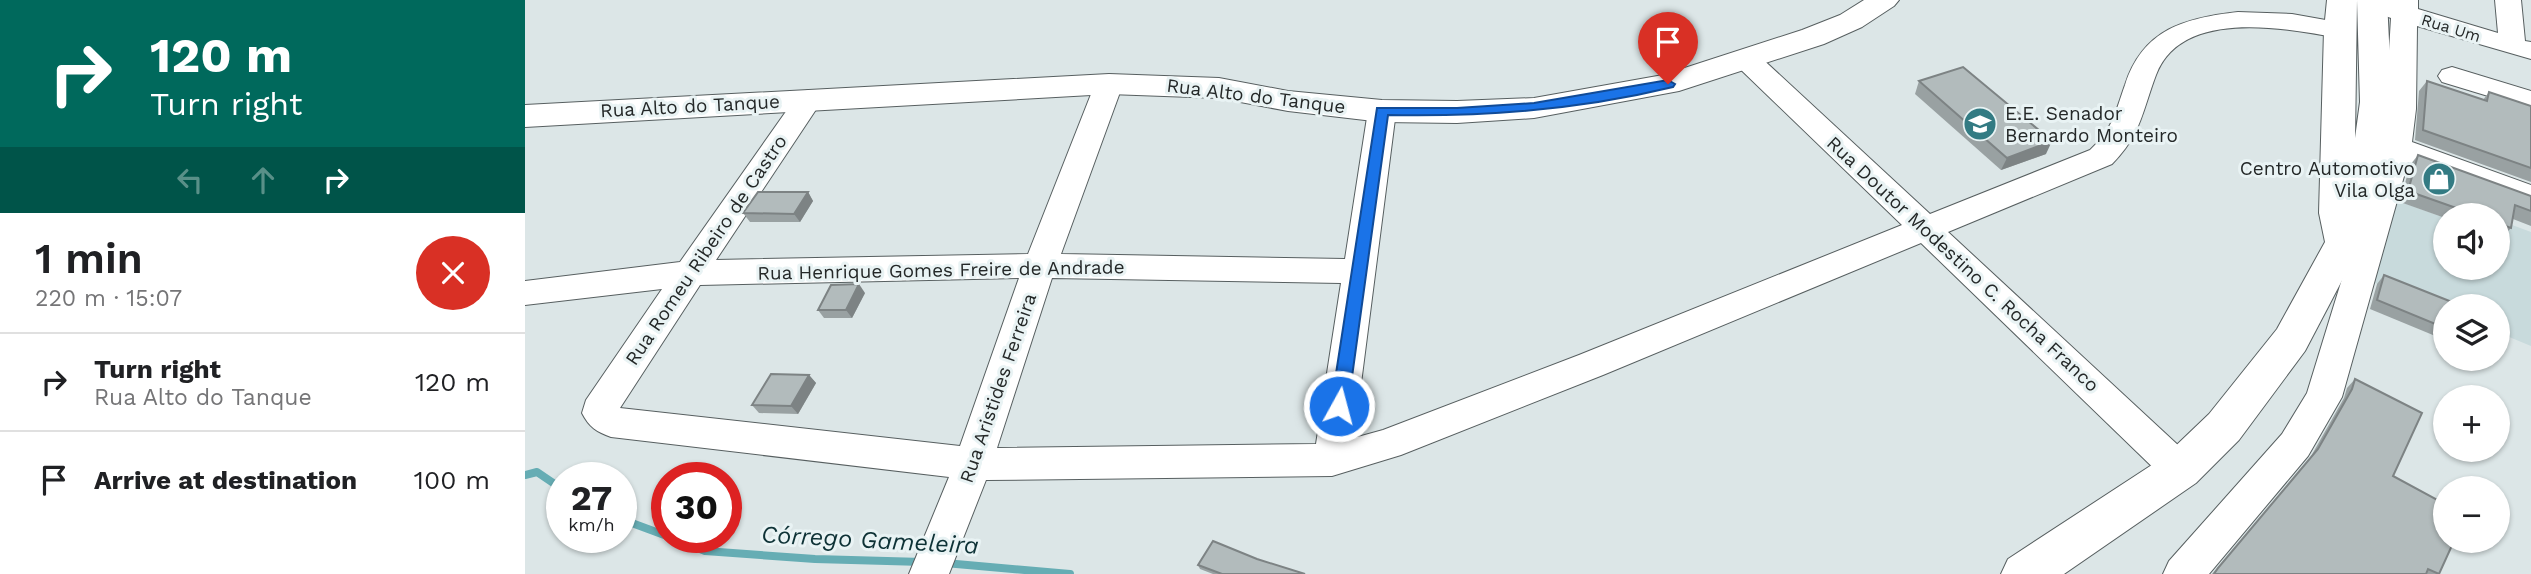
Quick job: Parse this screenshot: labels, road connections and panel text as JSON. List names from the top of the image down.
{
  "streets": {
    "main road": ["Rua Alto do Tanque"],
    "street": [
      "Rua Um",
      "Rua Romeu Ribeiro de Castro",
      "Rua Doutor Modestino C. Rocha Franco",
      "Rua Henrique Gomes Freire de Andrade",
      "Rua Aristides Ferreira"
    ]
  },
  "crossings": [
    ["Rua Um", "Rua Romeu Ribeiro de Castro"],
    ["Rua Um", "Rua Doutor Modestino C. Rocha Franco"],
    ["Rua Um", "Rua Aristides Ferreira"],
    ["Rua Alto do Tanque", "Rua Romeu Ribeiro de Castro"],
    ["Rua Alto do Tanque", "Rua Doutor Modestino C. Rocha Franco"],
    ["Rua Alto do Tanque", "Rua Aristides Ferreira"],
    ["Rua Romeu Ribeiro de Castro", "Rua Henrique Gomes Freire de Andrade"],
    ["Rua Henrique Gomes Freire de Andrade", "Rua Aristides Ferreira"]
  ],
  "water": ["Córrego Gameleira"],
  "places": {
    "school or university": ["E.E. Senador Bernardo Monteiro"],
    "shop": ["Centro Automotivo Vila Olga"]
  },
  "page": {
    "turn": ["120 m", "Turn right"],
    "map_buttons": ["+", "−"],
    "heading": ["1 min", "220 m · 15:07"],
    "list": [
      {
        "name": "Turn right",
        "note": "Rua Alto do Tanque",
        "value": "120 m"
      },
      {
        "name": "Arrive at destination",
        "value": "100 m"
      }
    ],
    "speed": "27 km/h",
    "limit": "30"
  }
}
